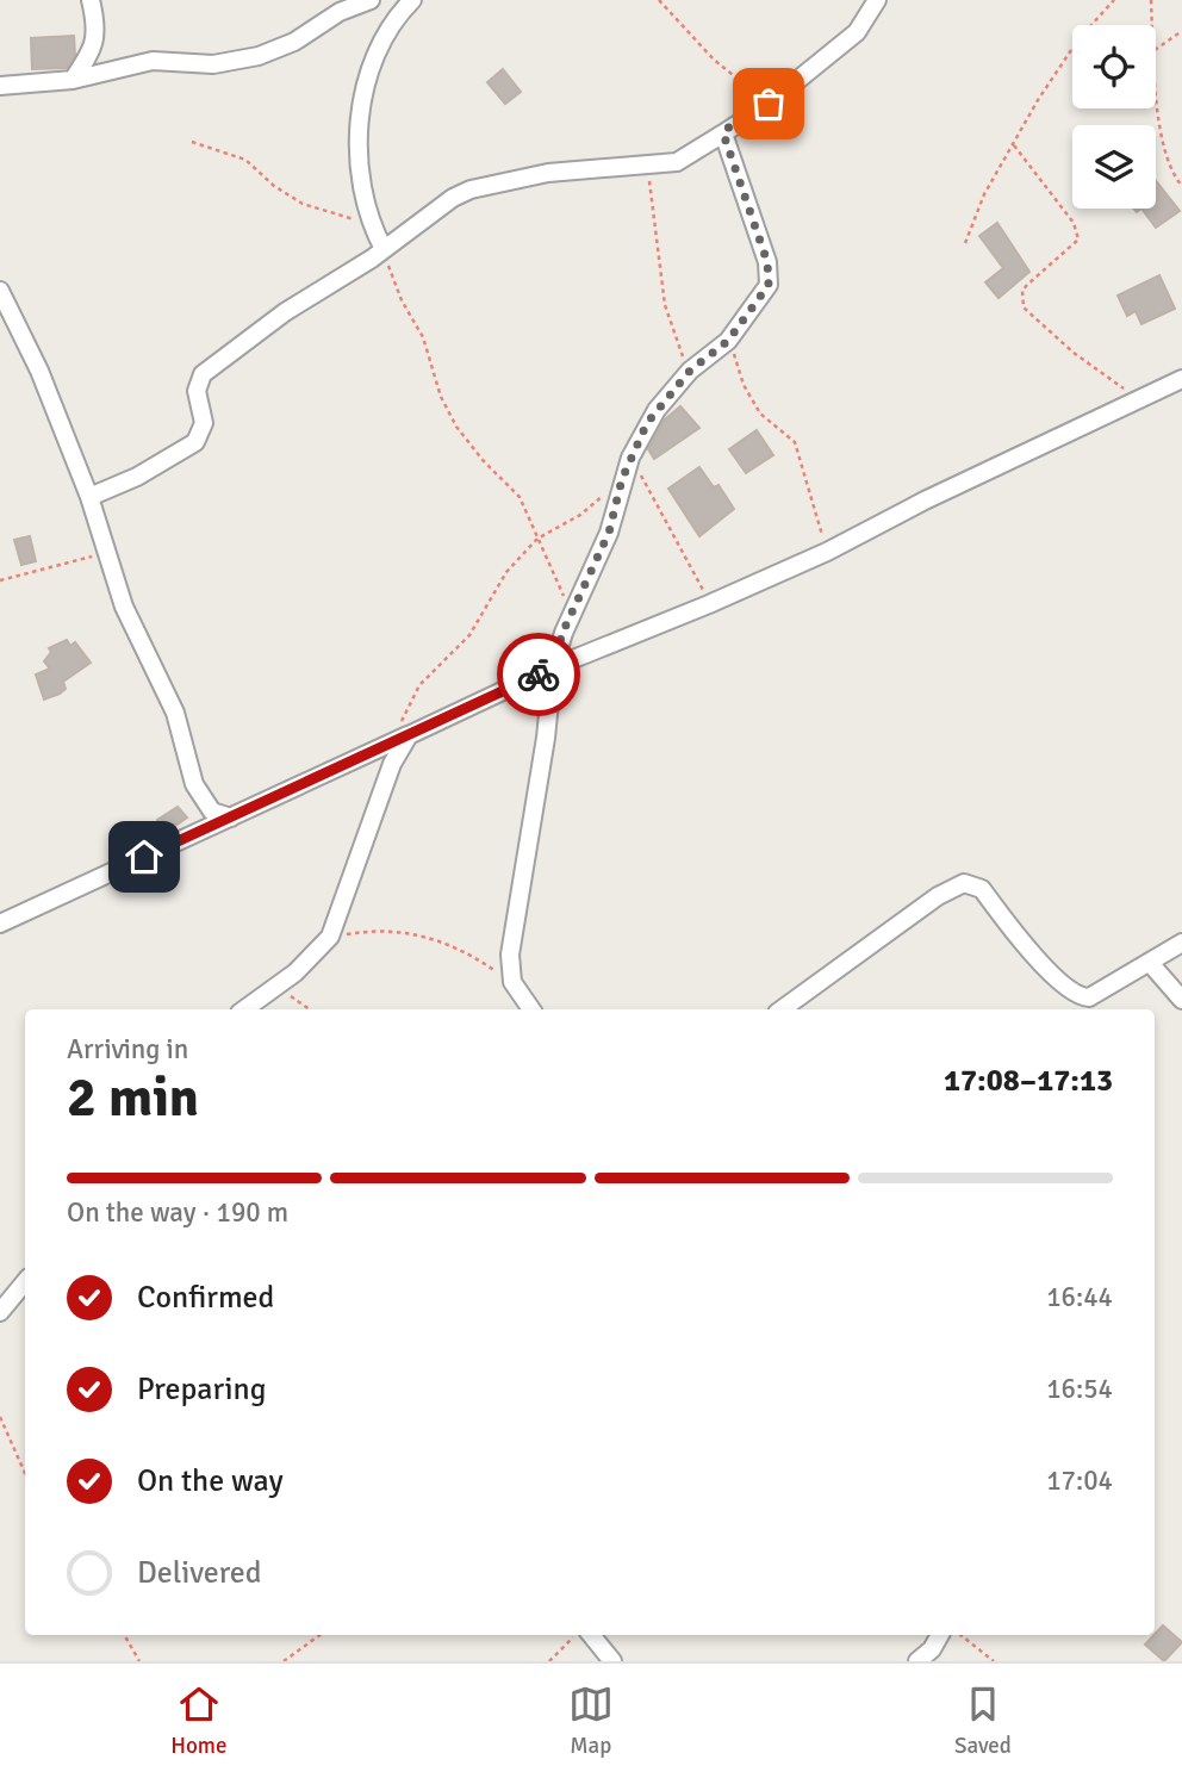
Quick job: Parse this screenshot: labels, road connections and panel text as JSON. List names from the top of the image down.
{
  "page": {
    "heading": ["2 min", "Arriving in", "17:08–17:13"],
    "bar": "On the way · 190 m",
    "list": [
      ["Confirmed", "16:44"],
      ["Preparing", "16:54"],
      ["On the way", "17:04"],
      "Delivered"
    ],
    "tabs": ["Home", "Map", "Saved"]
  }
}
